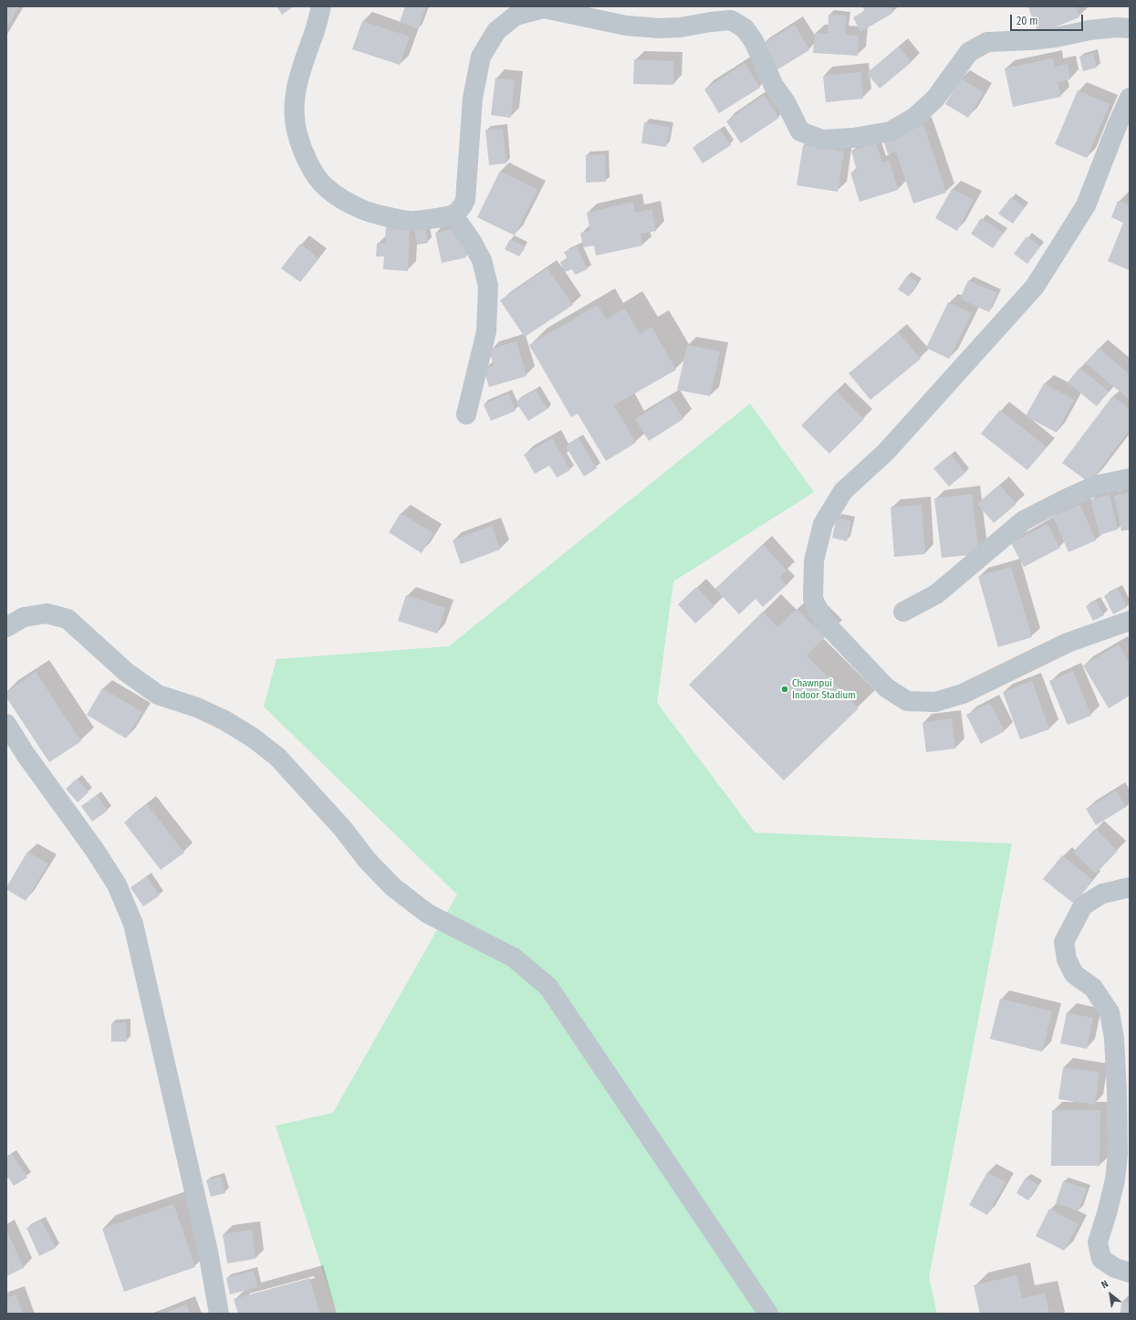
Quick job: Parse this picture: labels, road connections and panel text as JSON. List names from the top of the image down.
{
  "places": ["Chawnpui Indoor Stadium"],
  "scale_bar": "20 m",
  "north": "top left"
}
